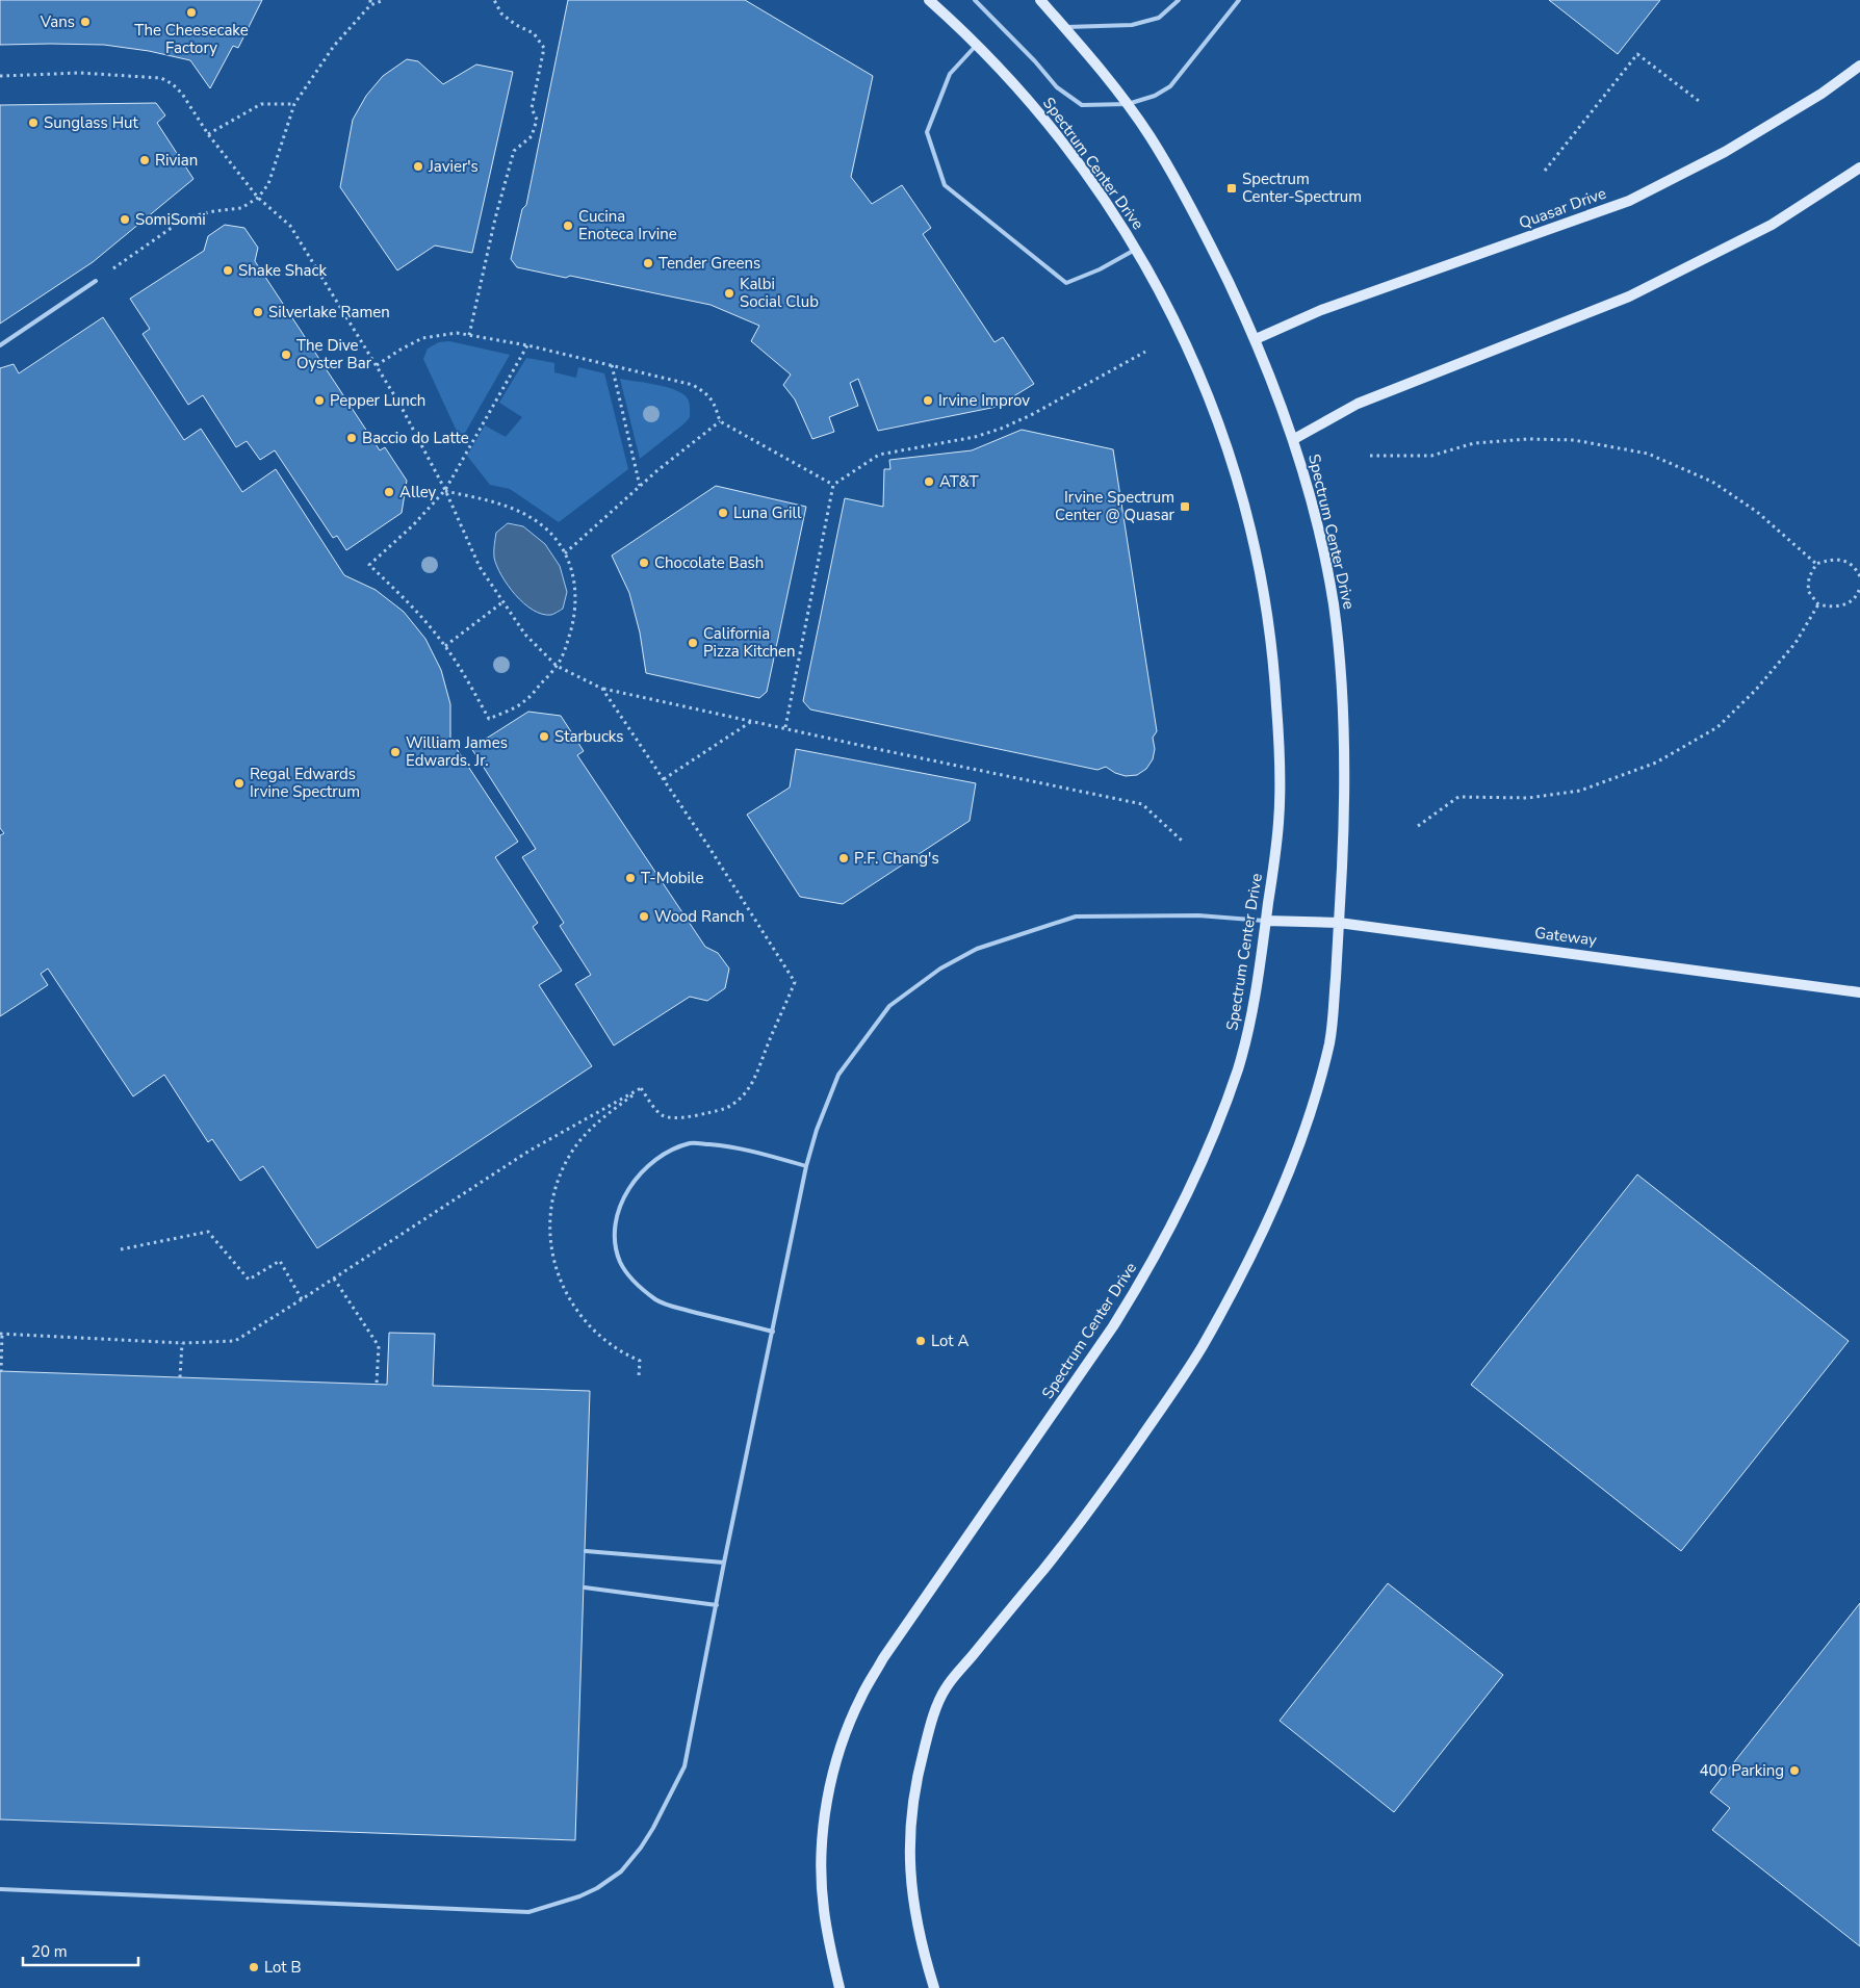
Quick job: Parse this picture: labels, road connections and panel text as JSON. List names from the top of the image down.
{
  "streets": {
    "street": ["Spectrum Center Drive", "Quasar Drive", "Gateway"]
  },
  "crossings": [
    ["Spectrum Center Drive", "Quasar Drive"],
    ["Spectrum Center Drive", "Gateway"]
  ],
  "places": {
    "other": [
      "The Cheesecake Factory",
      "Vans",
      "Sunglass Hut",
      "Rivian",
      "Javier's",
      "SomiSomi",
      "Cucina Enoteca Irvine",
      "Tender Greens",
      "Shake Shack",
      "Kalbi Social Club",
      "Silverlake Ramen",
      "The Dive Oyster Bar",
      "Pepper Lunch",
      "Irvine Improv",
      "Baccio do Latte",
      "AT&T",
      "Alley",
      "Luna Grill",
      "Chocolate Bash",
      "California Pizza Kitchen",
      "Starbucks",
      "William James Edwards. Jr.",
      "Regal Edwards Irvine Spectrum",
      "P.F. Chang's",
      "T-Mobile",
      "Wood Ranch",
      "Lot A",
      "400 Parking",
      "Lot B"
    ],
    "transit": ["Spectrum Center-Spectrum", "Irvine Spectrum Center @ Quasar"]
  },
  "scale_bar": "20 m"
}
